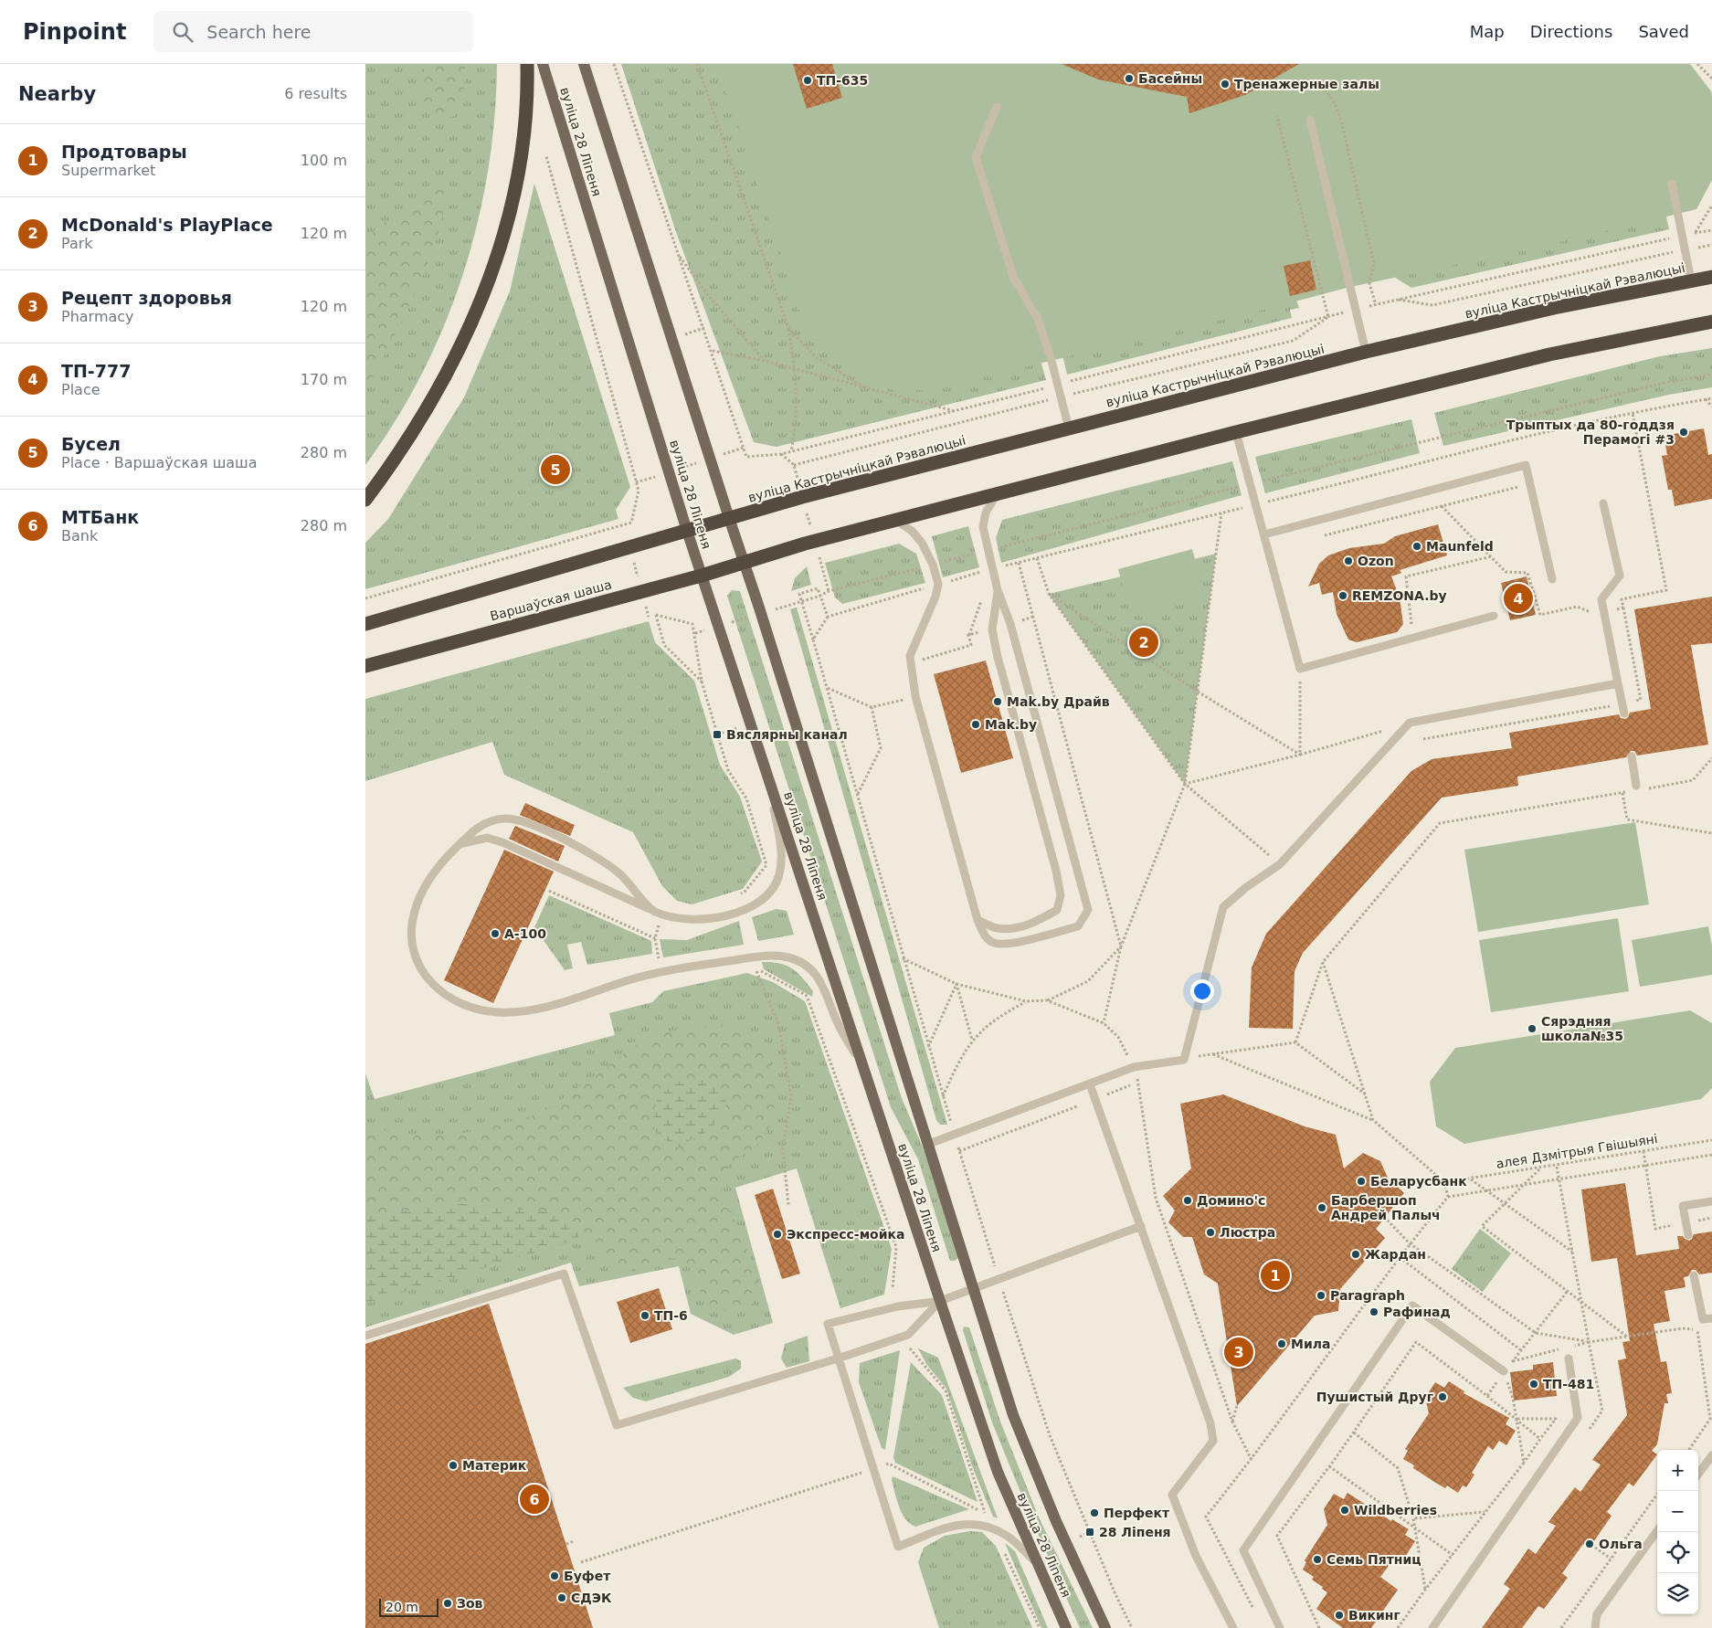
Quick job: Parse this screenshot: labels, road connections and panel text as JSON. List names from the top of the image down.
{
  "streets": {
    "highway": ["вуліца Кастрычніцкай Рэвалюцыі", "Варшаўская шаша"],
    "main road": ["вуліца 28 Ліпеня"],
    "path": ["алея Дзмітрыя Гвішыяні"]
  },
  "crossings": [
    ["вуліца 28 Ліпеня", "вуліца Кастрычніцкай Рэвалюцыі"],
    ["вуліца 28 Ліпеня", "Варшаўская шаша"]
  ],
  "places": {
    "other": [
      "Басейны",
      "ТП-635",
      "Тренажерные залы",
      "Трыптых да 80-годдзя Перамогі #3",
      "Maunfeld",
      "Ozon",
      "REMZONA.by",
      "Маk.by Драйв",
      "Mak.by",
      "А-100",
      "Сярэдняя школа№35",
      "Беларусбанк",
      "Домино'c",
      "Барбершоп Андрей Палыч",
      "Люстра",
      "Экспресс-мойка",
      "Жардан",
      "Paragraph",
      "Рафинад",
      "ТП-6",
      "Мила",
      "ТП-481",
      "Пушистый Друг",
      "Материк",
      "Wildberries",
      "Перфект",
      "Ольга",
      "Семь Пятниц",
      "Буфет",
      "СДЭК",
      "Зов",
      "Викинг"
    ],
    "transit": ["Вяслярны канал", "28 Ліпеня"]
  },
  "scale_bar": "20 m",
  "page": {
    "header": "Pinpoint",
    "search": "Search here",
    "nav": ["Map", "Directions", "Saved"],
    "heading": ["Nearby", "6 results"],
    "list": [
      {
        "mark": "1",
        "name": "Продтовары",
        "note": "Supermarket",
        "value": "100 m"
      },
      {
        "mark": "2",
        "name": "McDonald's PlayPlace",
        "note": "Park",
        "value": "120 m"
      },
      {
        "mark": "3",
        "name": "Рецепт здоровья",
        "note": "Pharmacy",
        "value": "120 m"
      },
      {
        "mark": "4",
        "name": "ТП-777",
        "note": "Place",
        "value": "170 m"
      },
      {
        "mark": "5",
        "name": "Бусел",
        "note": "Place · Варшаўская шаша",
        "value": "280 m"
      },
      {
        "mark": "6",
        "name": "МТБанк",
        "note": "Bank",
        "value": "280 m"
      }
    ],
    "pins": [
      "5",
      "4",
      "2",
      "1",
      "3",
      "6"
    ],
    "map_buttons": ["+", "−"],
    "scale": "20 m"
  }
}
